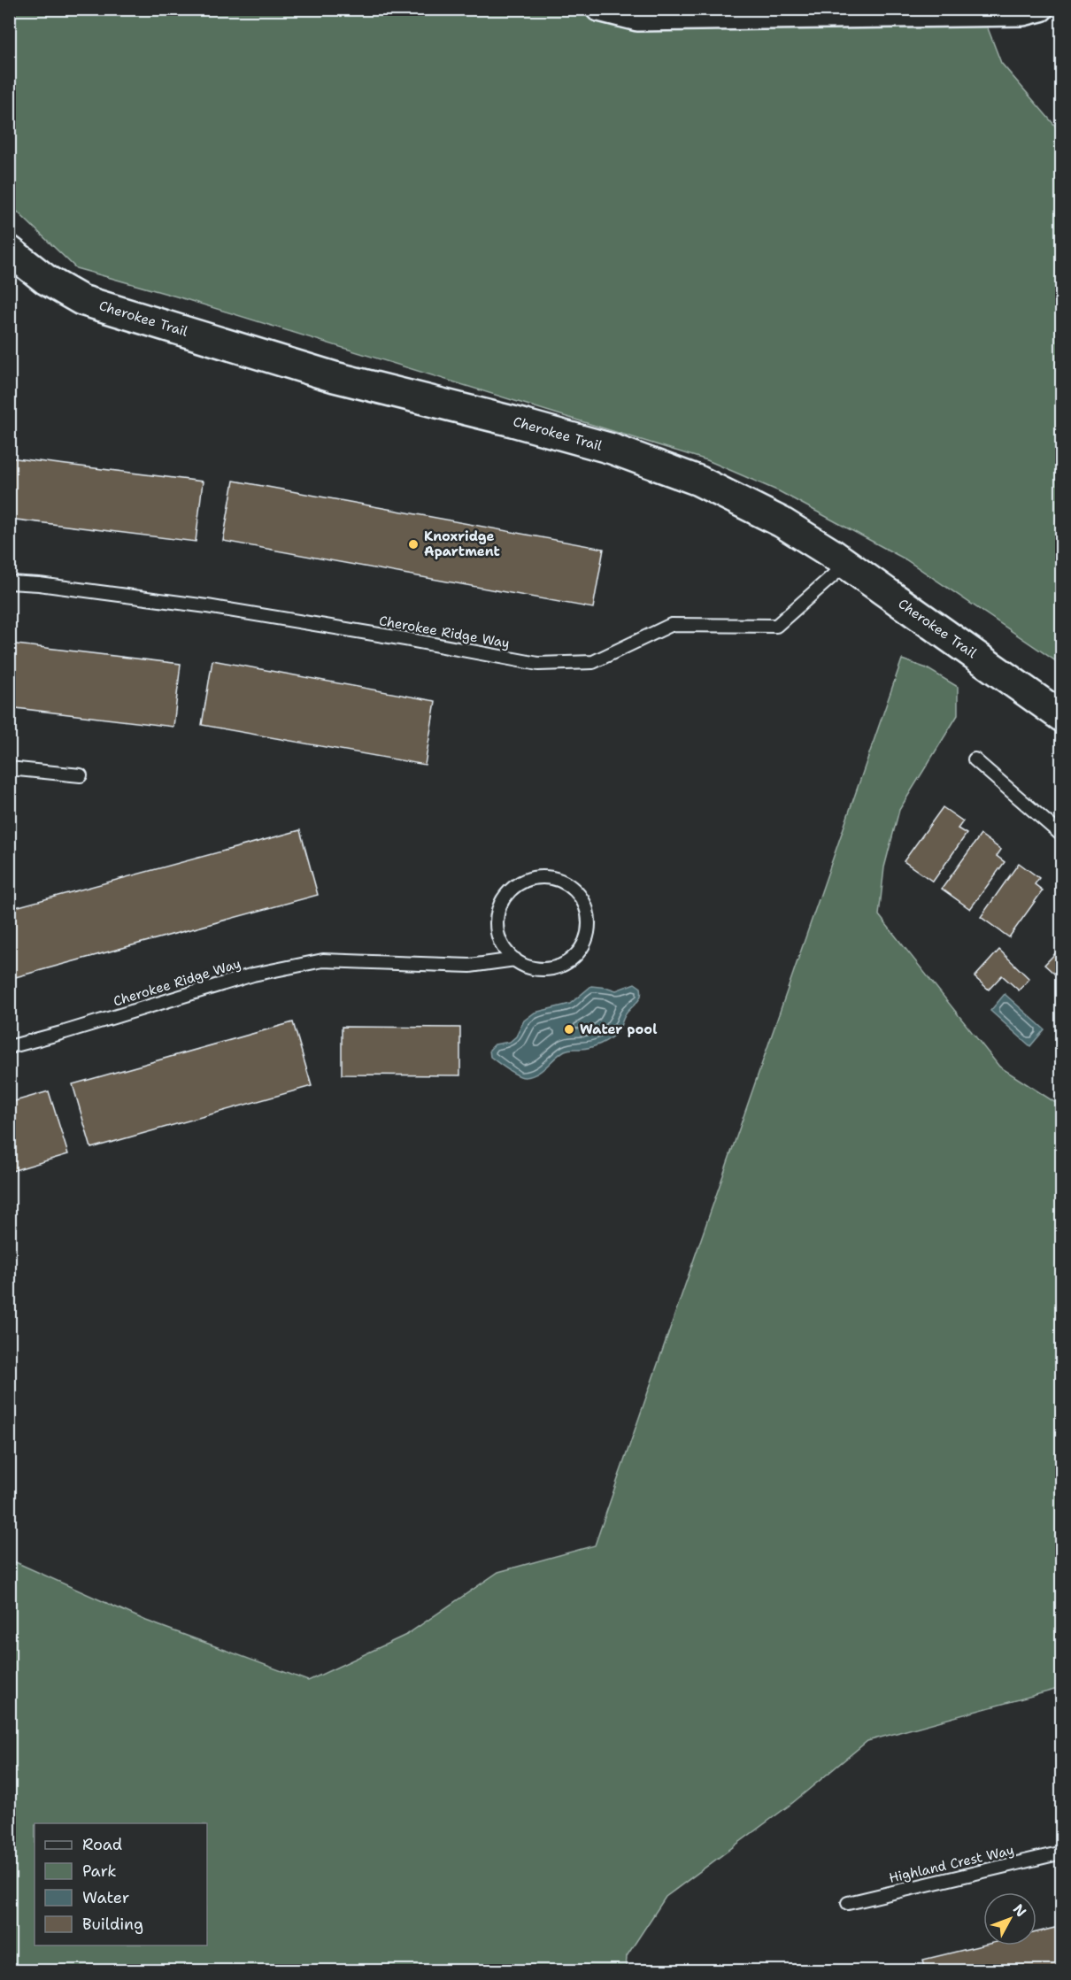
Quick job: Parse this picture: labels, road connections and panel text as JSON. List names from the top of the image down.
{
  "streets": {
    "street": ["Cherokee Trail"],
    "lane": ["Cherokee Ridge Way", "Highland Crest Way"]
  },
  "crossings": [
    ["Cherokee Trail", "Cherokee Ridge Way"]
  ],
  "places": ["Knoxridge Apartment", "Water pool"],
  "legend": [
    "Road",
    "Park",
    "Water",
    "Building"
  ],
  "north": "top right"
}
